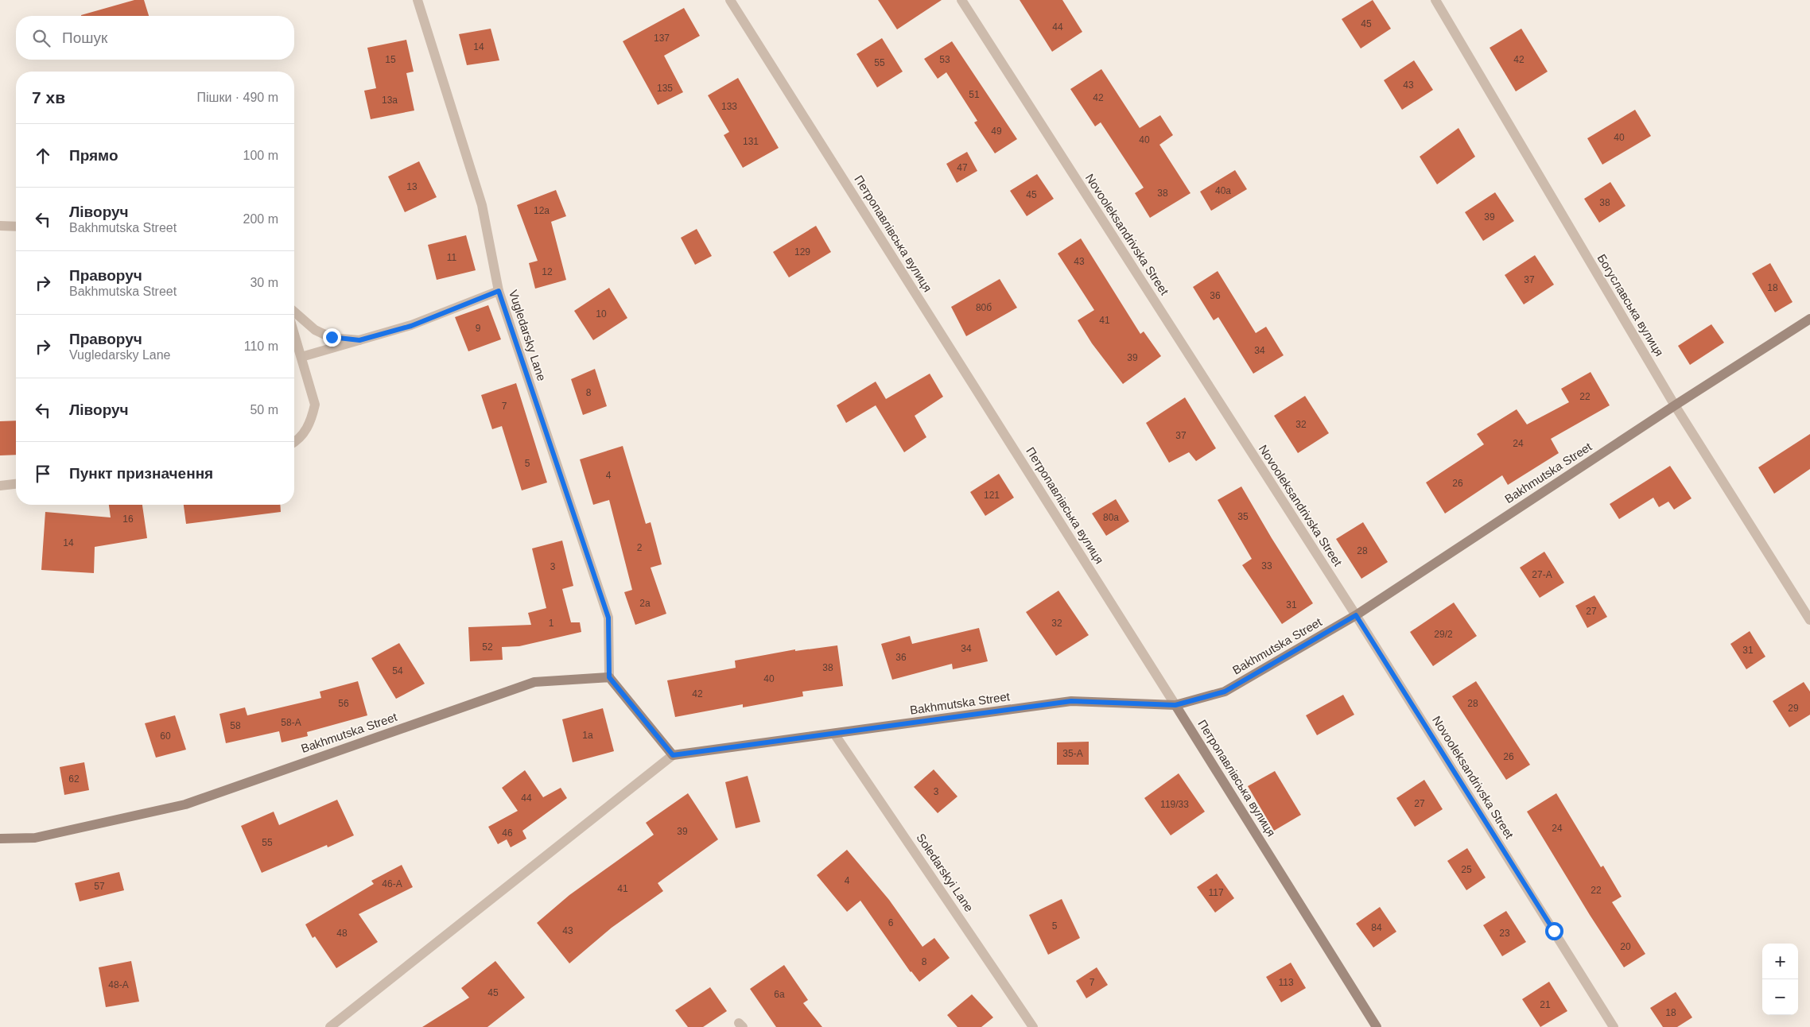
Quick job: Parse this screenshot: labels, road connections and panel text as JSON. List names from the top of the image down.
{
  "streets": {
    "street": [
      "Петропавлівська вулиця",
      "Novooleksandrivska Street",
      "Богуславська вулиця",
      "Vugledarsky Lane",
      "Bakhmutska Street",
      "Soledarskyi Lane"
    ]
  },
  "crossings": [
    ["Петропавлівська вулиця", "Bakhmutska Street"],
    ["Novooleksandrivska Street", "Bakhmutska Street"],
    ["Богуславська вулиця", "Bakhmutska Street"],
    ["Vugledarsky Lane", "Bakhmutska Street"],
    ["Bakhmutska Street", "Soledarskyi Lane"]
  ],
  "house_numbers": [
    "45",
    "44",
    "137",
    "14",
    "15",
    "53",
    "42",
    "55",
    "43",
    "135",
    "51",
    "42",
    "13а",
    "133",
    "49",
    "40",
    "40",
    "131",
    "47",
    "13",
    "40а",
    "38",
    "45",
    "38",
    "12а",
    "39",
    "129",
    "11",
    "43",
    "12",
    "37",
    "18",
    "36",
    "80б",
    "10",
    "41",
    "9",
    "34",
    "39",
    "8",
    "22",
    "7",
    "32",
    "37",
    "24",
    "5",
    "4",
    "26",
    "121",
    "35",
    "80а",
    "16",
    "14",
    "2",
    "28",
    "33",
    "3",
    "27-А",
    "2а",
    "31",
    "27",
    "1",
    "32",
    "29/2",
    "52",
    "34",
    "31",
    "36",
    "38",
    "54",
    "40",
    "42",
    "56",
    "28",
    "29",
    "58-А",
    "58",
    "1а",
    "60",
    "35-А",
    "26",
    "62",
    "3",
    "44",
    "27",
    "119/33",
    "24",
    "39",
    "46",
    "55",
    "25",
    "4",
    "46-А",
    "57",
    "41",
    "22",
    "117",
    "6",
    "5",
    "84",
    "43",
    "48",
    "23",
    "20",
    "8",
    "7",
    "113",
    "48-А",
    "45",
    "6а",
    "21",
    "18"
  ],
  "page": {
    "search": "Пошук",
    "heading": ["7 хв", "Пішки · 490 m"],
    "list": [
      ["Прямо", "100 m"],
      ["Ліворуч", "Bakhmutska Street", "200 m"],
      ["Праворуч", "Bakhmutska Street", "30 m"],
      ["Праворуч", "Vugledarsky Lane", "110 m"],
      ["Ліворуч", "50 m"],
      "Пункт призначення"
    ],
    "map_buttons": ["+", "−"]
  }
}
